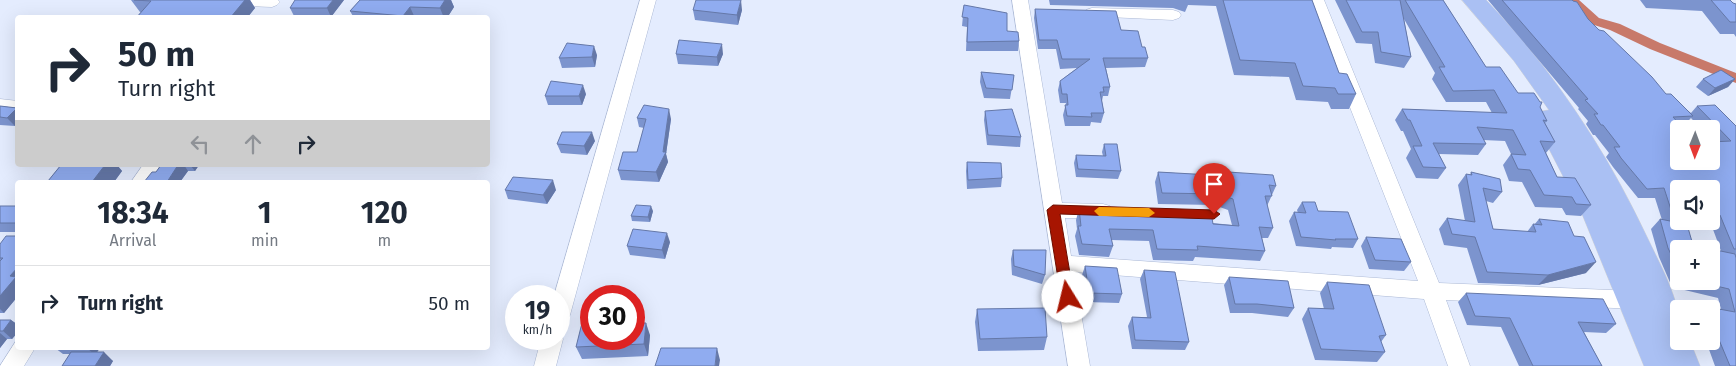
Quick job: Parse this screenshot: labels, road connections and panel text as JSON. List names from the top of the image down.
{
  "north": "bottom",
  "page": {
    "turn": ["50 m", "Turn right"],
    "map_buttons": ["+", "−"],
    "eta": [
      "18:34",
      "Arrival",
      "1",
      "min",
      "120",
      "m"
    ],
    "list": [
      {
        "name": "Turn right",
        "value": "50 m"
      }
    ],
    "speed": "19 km/h",
    "limit": "30"
  }
}
